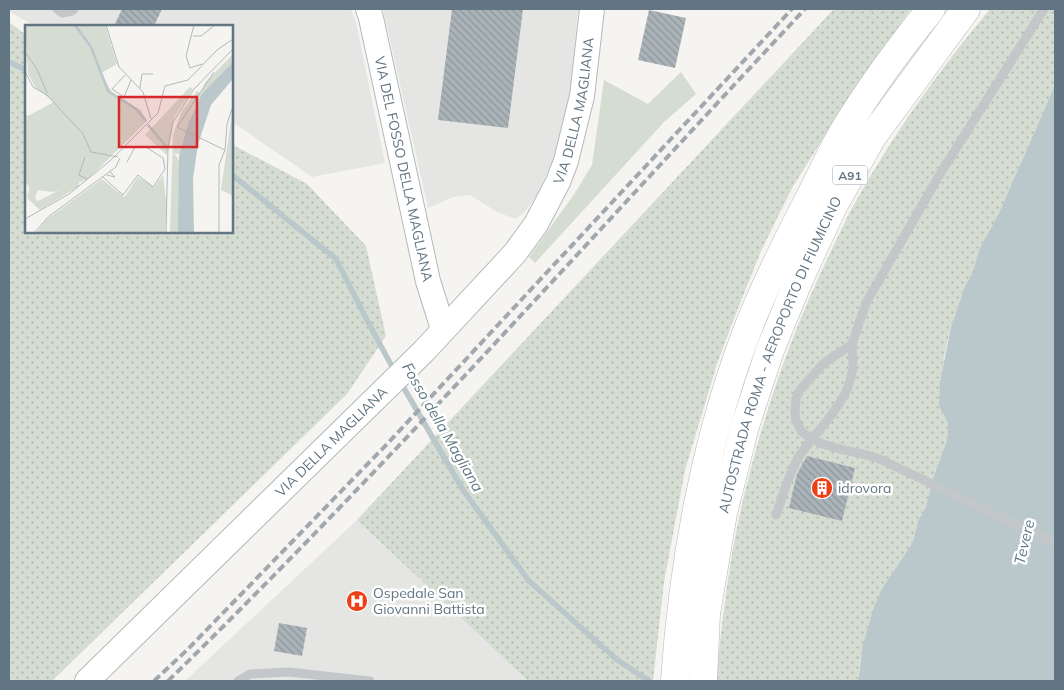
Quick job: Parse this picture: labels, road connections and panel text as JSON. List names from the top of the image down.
{
  "streets": {
    "highway": ["A91", "AUTOSTRADA ROMA - AEROPORTO DI FIUMICINO"],
    "main road": ["VIA DELLA MAGLIANA", "VIA DEL FOSSO DELLA MAGLIANA"]
  },
  "crossings": [
    ["VIA DELLA MAGLIANA", "VIA DEL FOSSO DELLA MAGLIANA"]
  ],
  "water": ["Fosso della Magliana", "Tevere"],
  "places": {
    "building": ["idrovora"],
    "hospital": ["Ospedale San Giovanni Battista"]
  }
}
